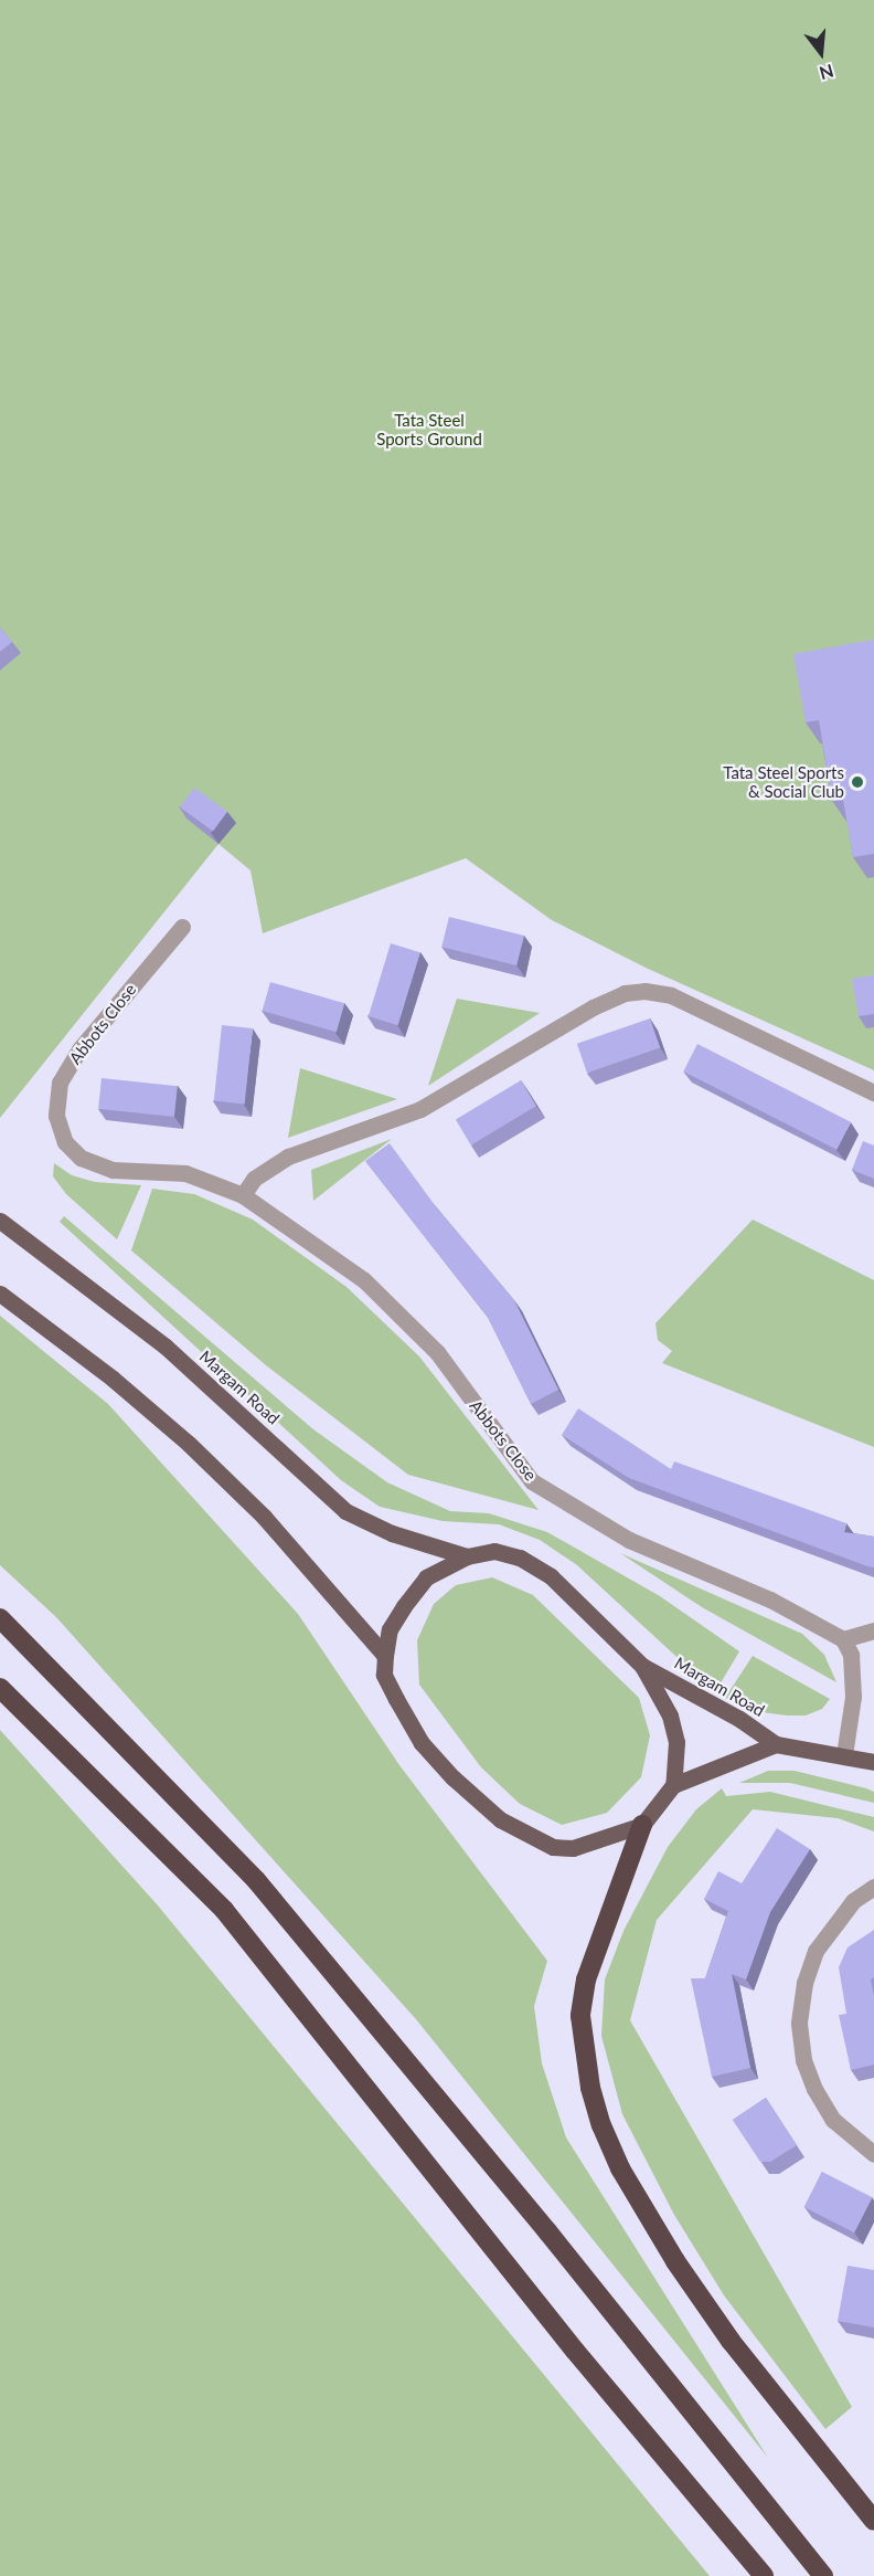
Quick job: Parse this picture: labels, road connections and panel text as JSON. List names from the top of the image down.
{
  "streets": {
    "main road": ["Margam Road"],
    "street": ["Abbots Close"]
  },
  "parks": ["Tata Steel Sports Ground"],
  "places": ["Tata Steel Sports & Social Club"],
  "north": "bottom"
}
